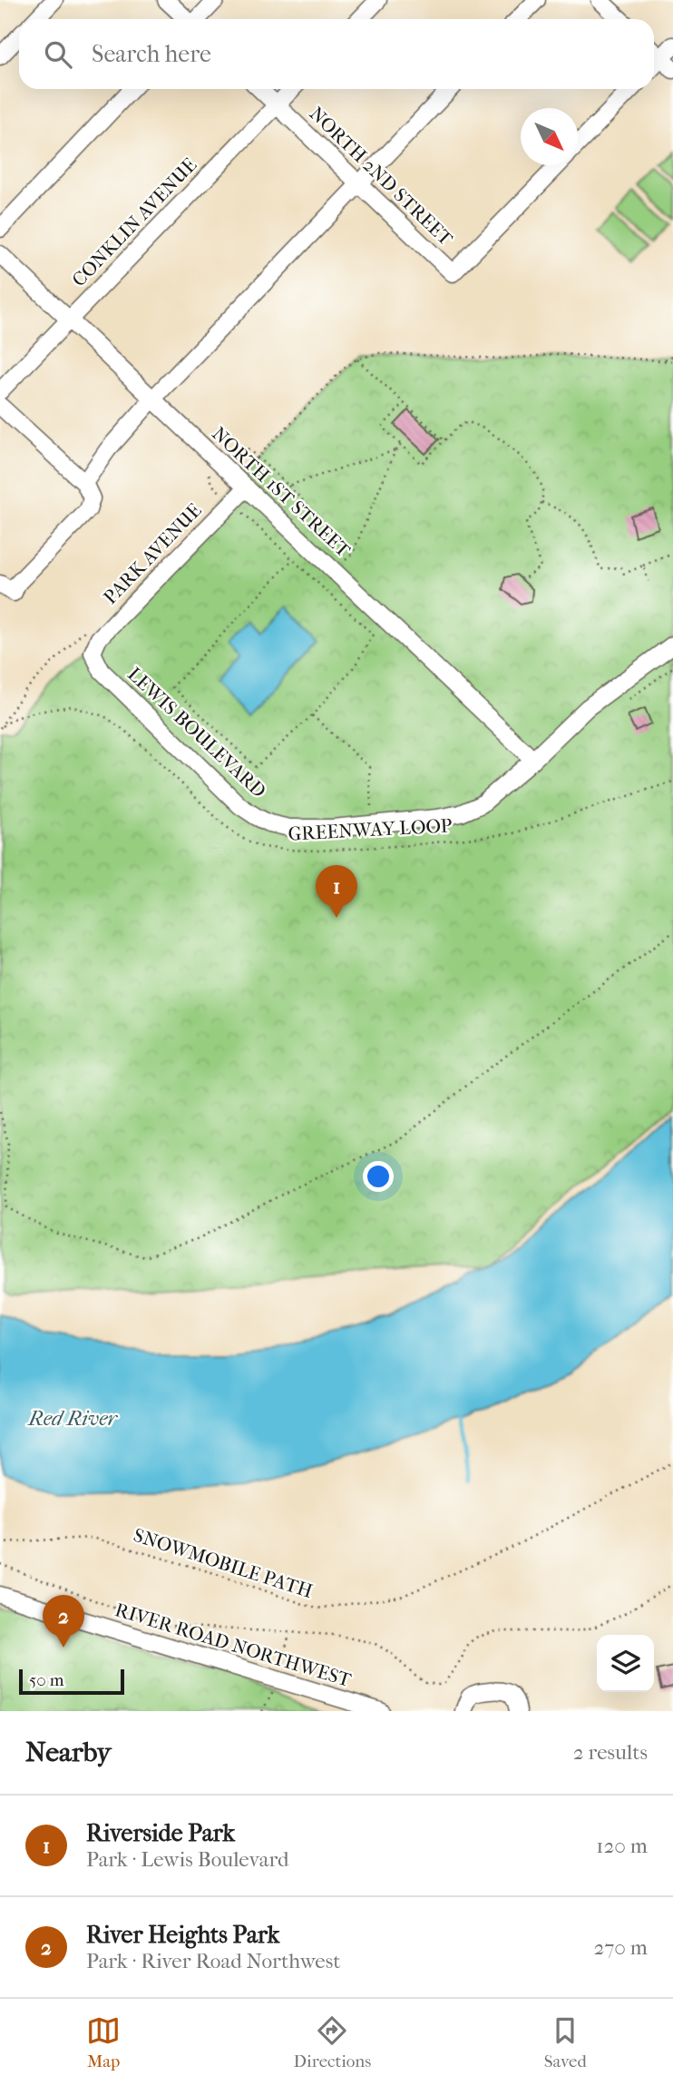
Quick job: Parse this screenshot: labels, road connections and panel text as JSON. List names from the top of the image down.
{
  "streets": {
    "street": [
      "NORTH 2ND STREET",
      "CONKLIN AVENUE",
      "NORTH 1ST STREET",
      "PARK AVENUE",
      "LEWIS BOULEVARD",
      "RIVER ROAD NORTHWEST"
    ],
    "path": ["GREENWAY LOOP", "SNOWMOBILE PATH"]
  },
  "crossings": [
    ["NORTH 2ND STREET", "CONKLIN AVENUE"],
    ["CONKLIN AVENUE", "NORTH 1ST STREET"],
    ["NORTH 1ST STREET", "PARK AVENUE"],
    ["NORTH 1ST STREET", "LEWIS BOULEVARD"],
    ["PARK AVENUE", "LEWIS BOULEVARD"]
  ],
  "water": ["Red River"],
  "scale_bar": "50 m",
  "north": "bottom right",
  "page": {
    "search": "Search here",
    "pins": ["1", "2"],
    "scale": "50 m",
    "heading": ["Nearby", "2 results"],
    "list": [
      {
        "mark": "1",
        "name": "Riverside Park",
        "note": "Park · Lewis Boulevard",
        "value": "120 m"
      },
      {
        "mark": "2",
        "name": "River Heights Park",
        "note": "Park · River Road Northwest",
        "value": "270 m"
      }
    ],
    "nav": ["Map", "Directions", "Saved"]
  }
}
